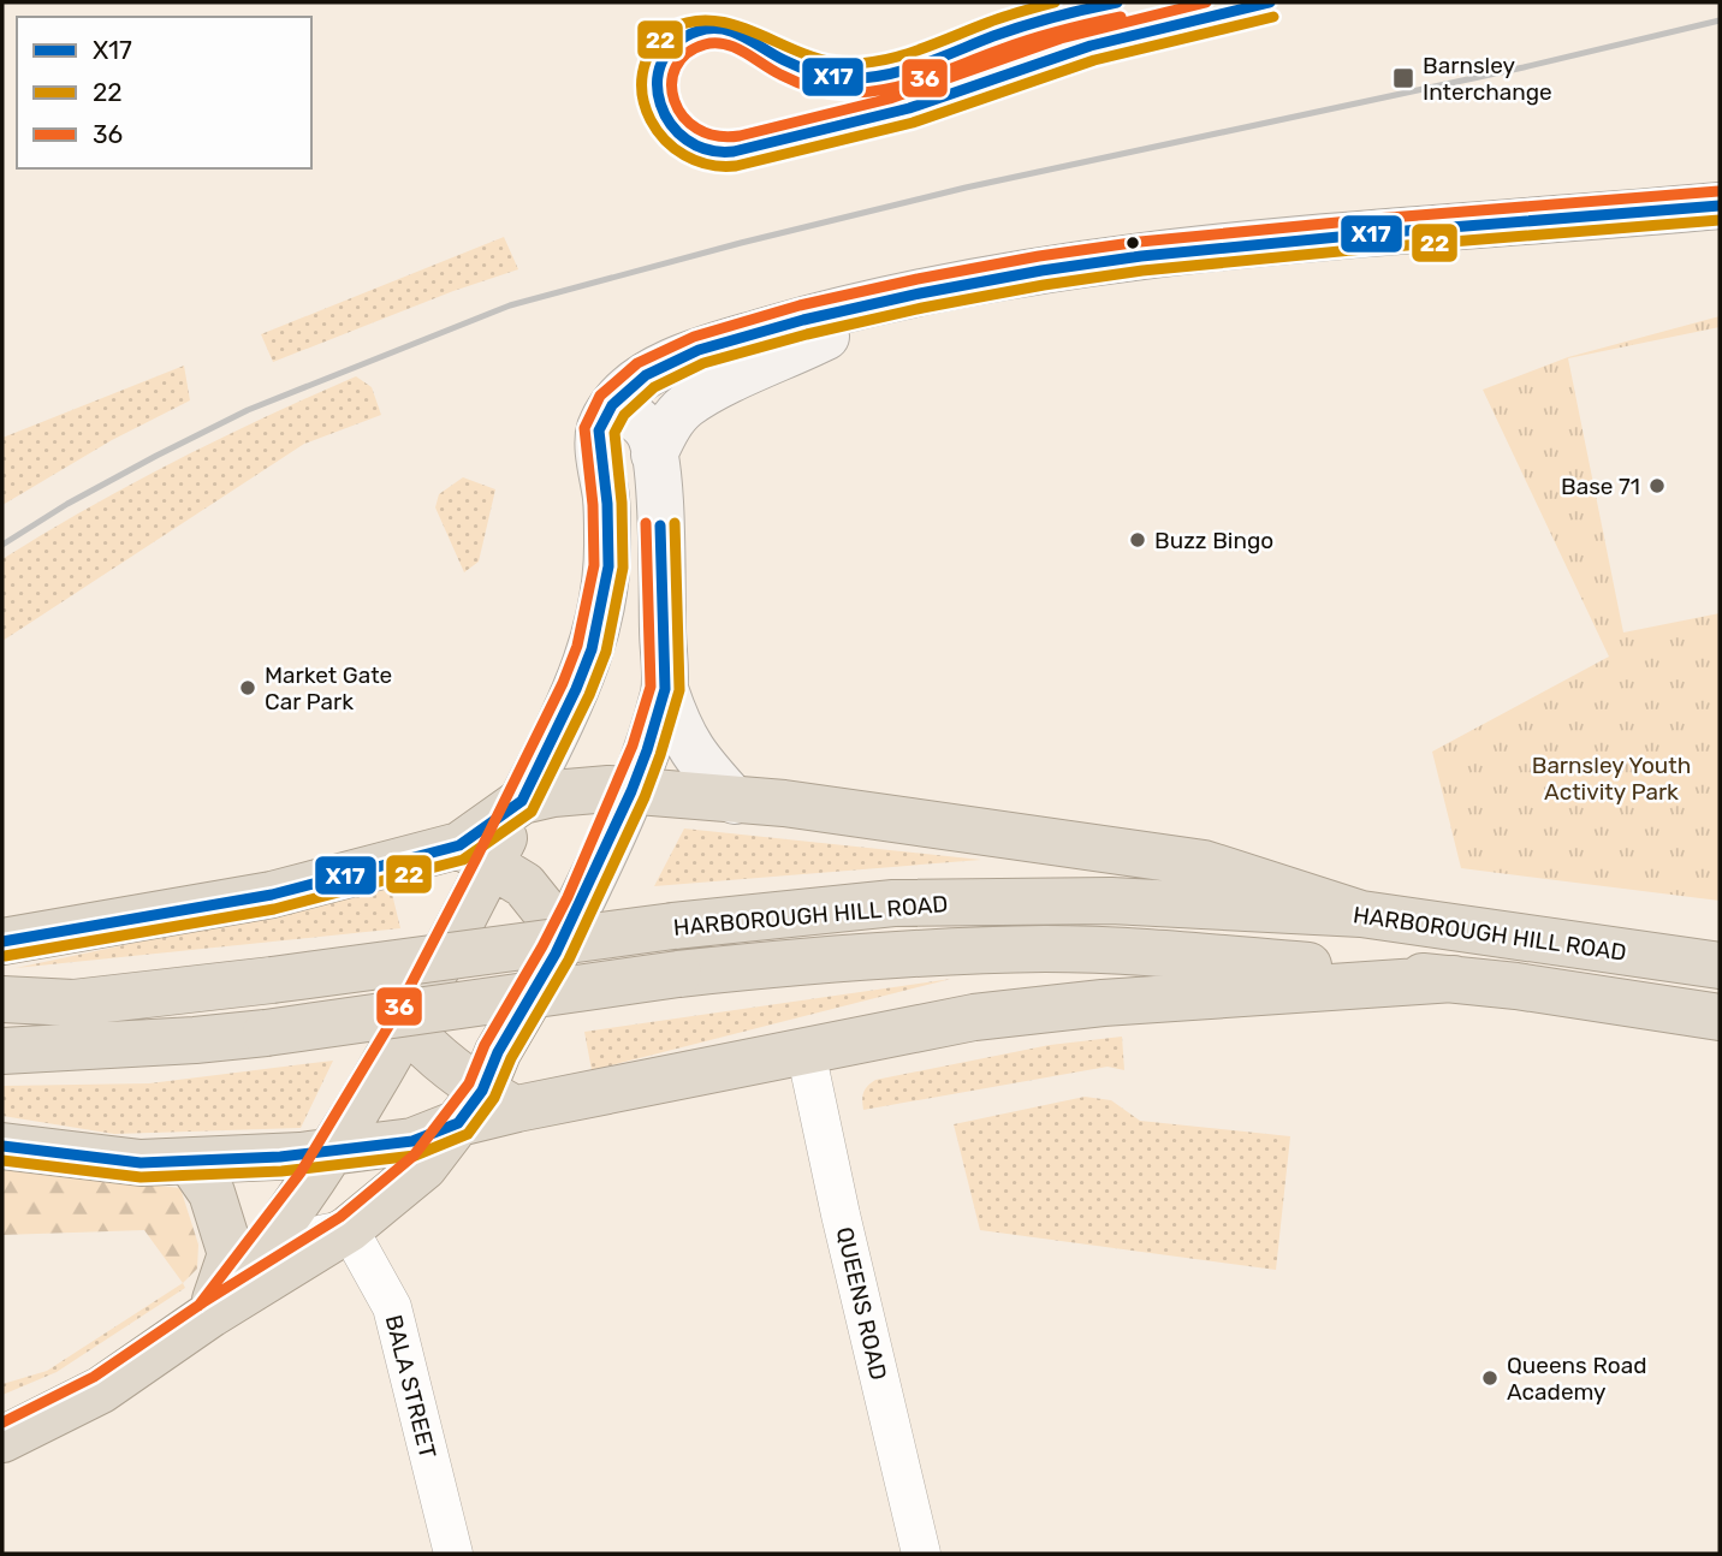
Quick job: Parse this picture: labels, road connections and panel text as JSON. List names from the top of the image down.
{
  "streets": {
    "highway": ["HARBOROUGH HILL ROAD"],
    "street": ["QUEENS ROAD", "BALA STREET"]
  },
  "parks": ["Barnsley Youth Activity Park"],
  "places": {
    "transit": ["Barnsley Interchange"],
    "other": [
      "Base 71",
      "Buzz Bingo",
      "Market Gate Car Park",
      "Queens Road Academy"
    ]
  },
  "lines": ["transit line X17", "transit line 22", "transit line 36"],
  "legend": ["X17", "22", "36"]
}
